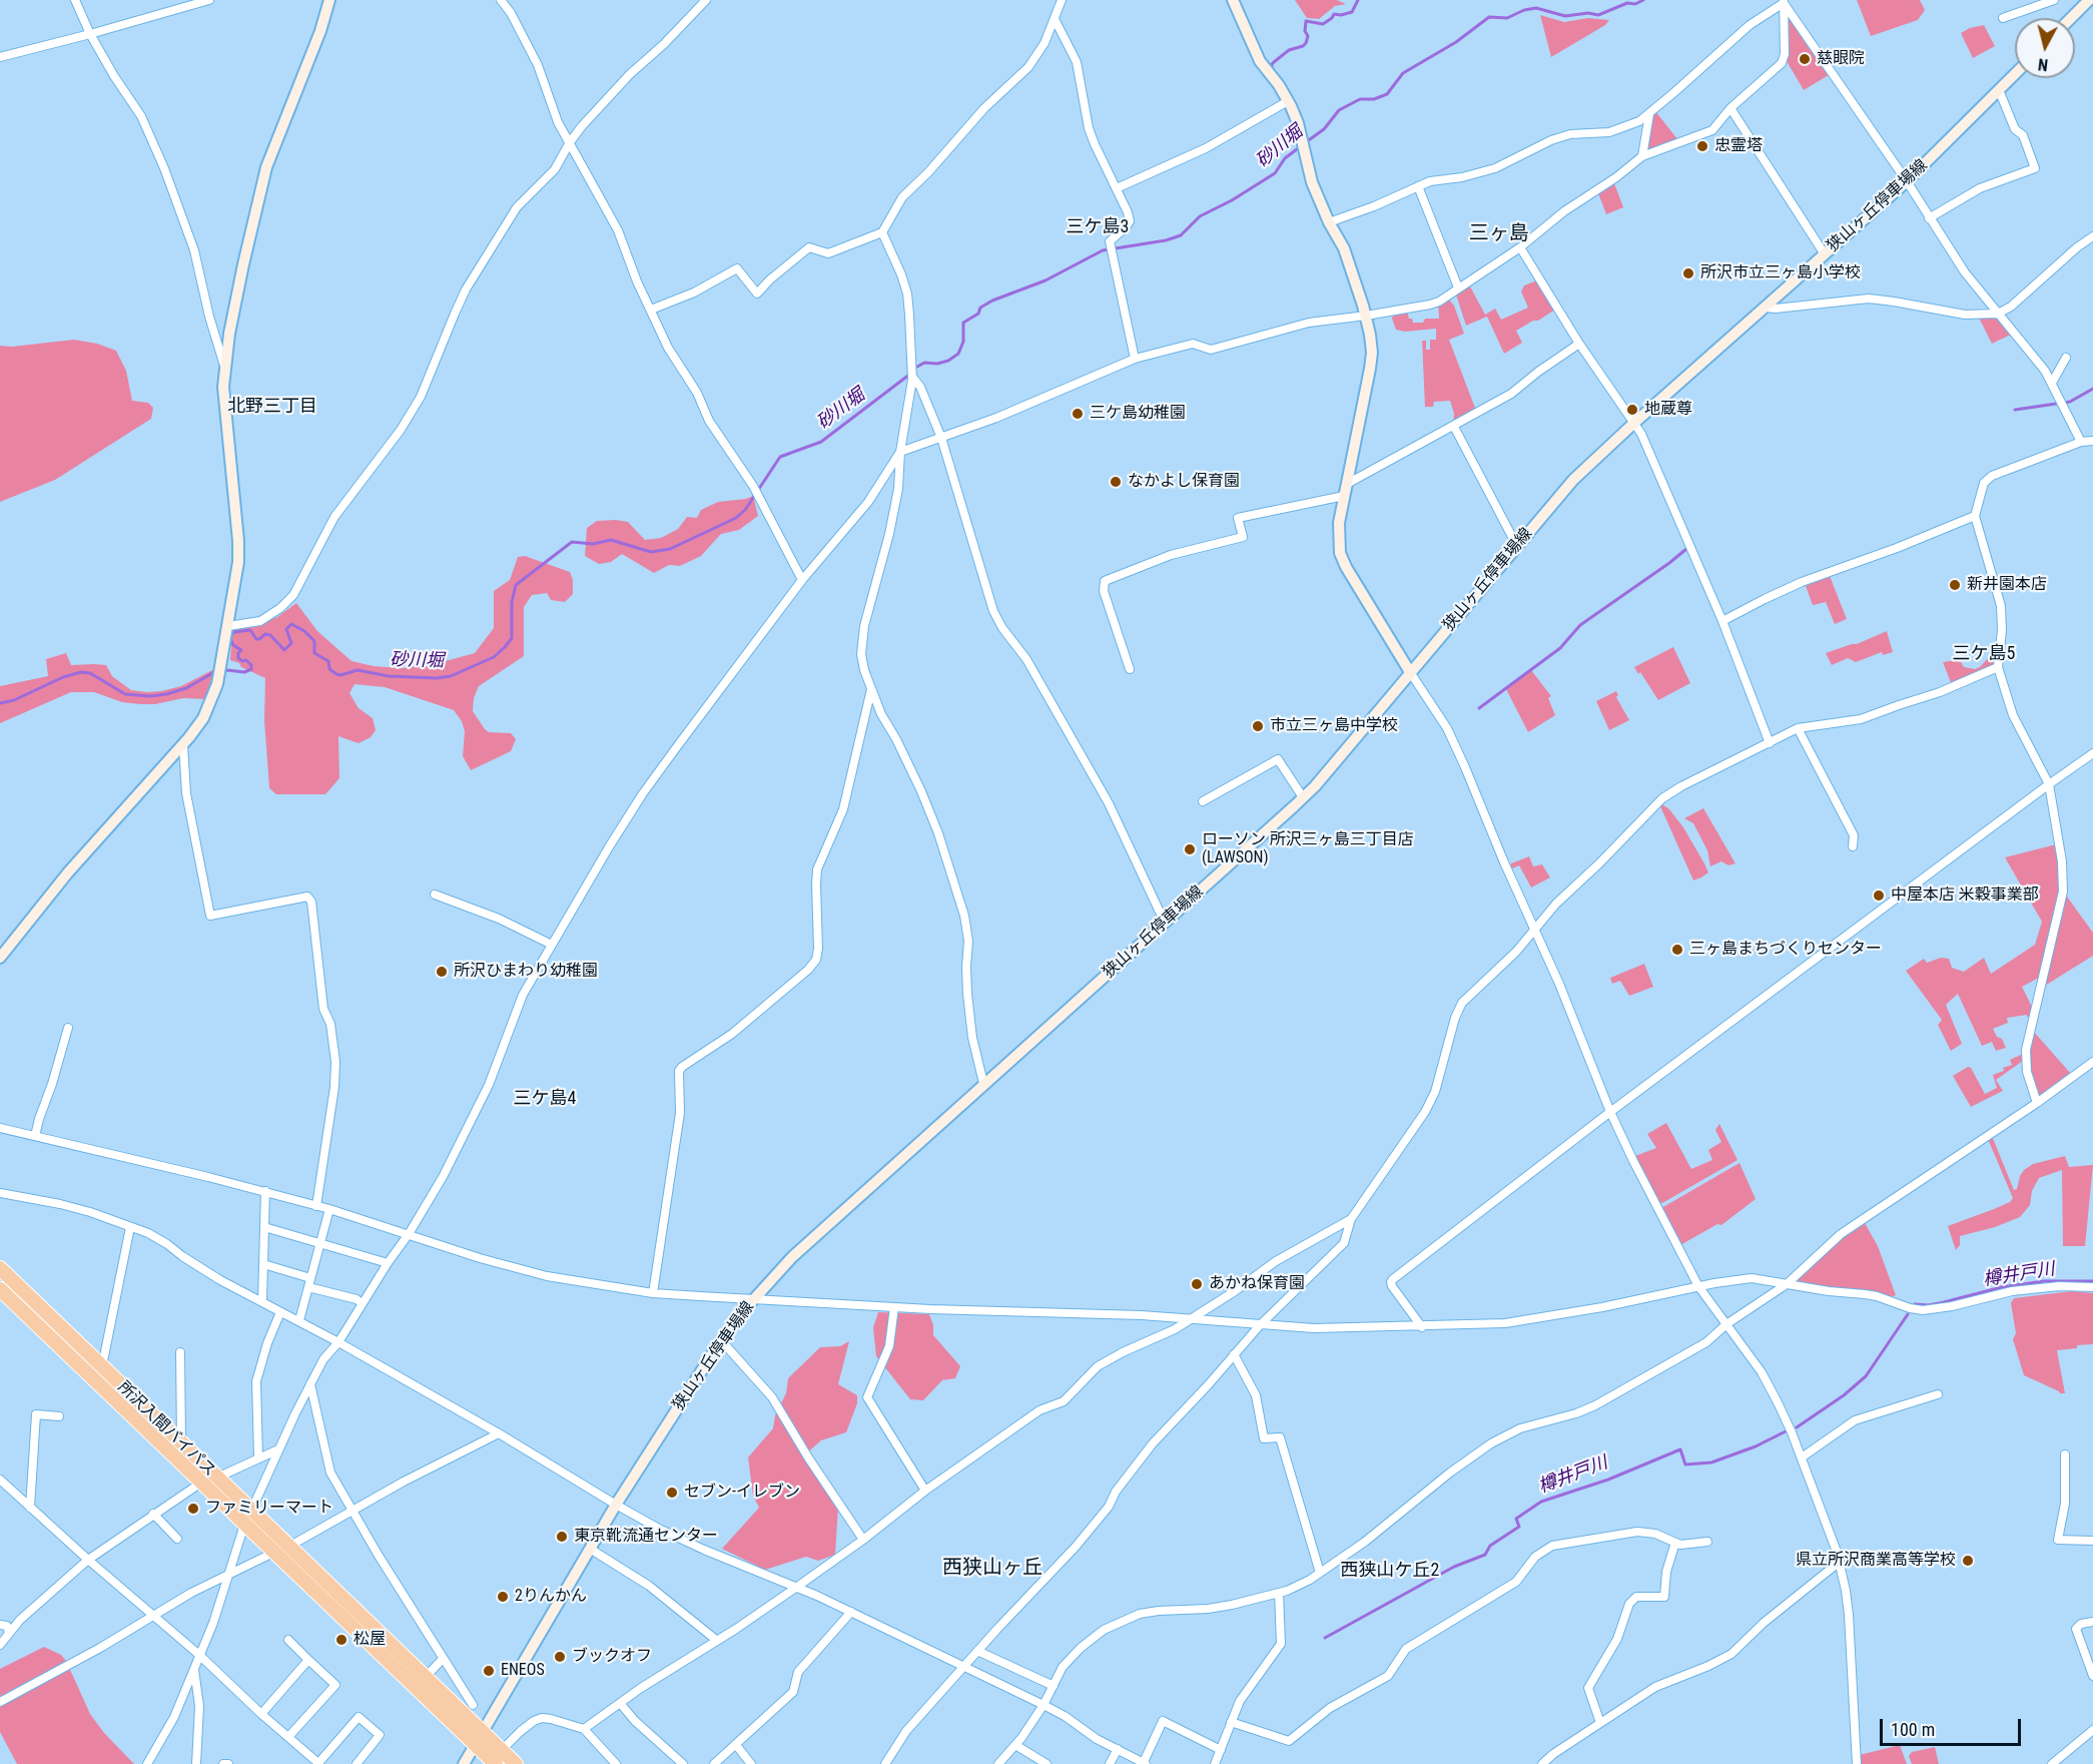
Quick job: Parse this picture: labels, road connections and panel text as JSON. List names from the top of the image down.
{
  "streets": {
    "highway": ["所沢入間バイパス"],
    "main road": ["狭山ヶ丘停車場線"]
  },
  "crossings": [
    ["狭山ヶ丘停車場線", "所沢入間バイパス"]
  ],
  "districts": [
    "三ケ島3",
    "三ヶ島",
    "北野三丁目",
    "三ケ島5",
    "三ケ島4",
    "西狭山ヶ丘",
    "西狭山ケ丘2"
  ],
  "water": ["砂川堀", "樽井戸川"],
  "places": [
    "慈眼院",
    "忠霊塔",
    "所沢市立三ヶ島小学校",
    "地蔵尊",
    "三ケ島幼稚園",
    "なかよし保育園",
    "新井園本店",
    "市立三ヶ島中学校",
    "ローソン 所沢三ヶ島三丁目店 (LAWSON)",
    "中屋本店 米穀事業部",
    "三ヶ島まちづくりセンター",
    "所沢ひまわり幼稚園",
    "あかね保育園",
    "セブン-イレブン",
    "ファミリーマート",
    "東京靴流通センター",
    "県立所沢商業高等学校",
    "2りんかん",
    "松屋",
    "ブックオフ",
    "ENEOS"
  ],
  "scale_bar": "100 m",
  "north": "bottom"
}
